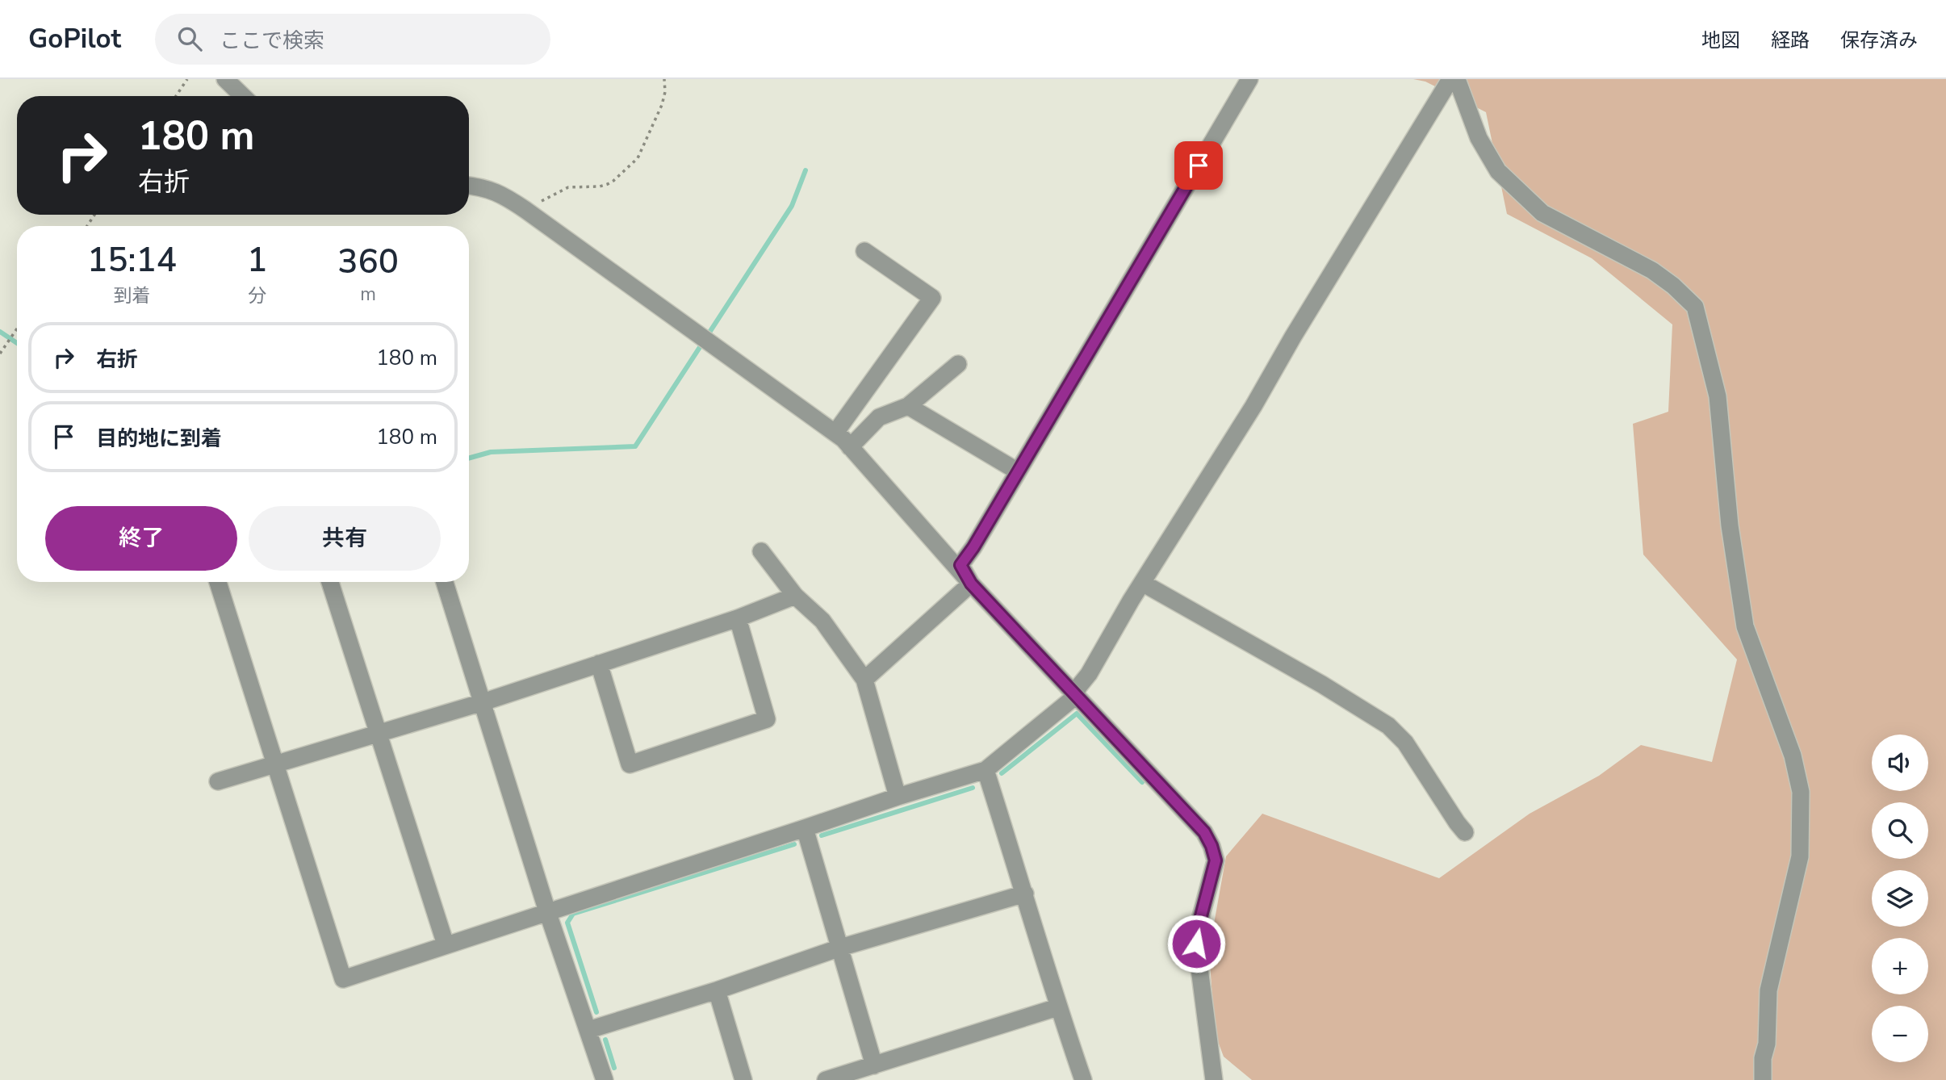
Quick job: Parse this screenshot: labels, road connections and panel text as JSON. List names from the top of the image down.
{
  "page": {
    "header": "GoPilot",
    "search": "ここで検索",
    "nav": ["地図", "経路", "保存済み"],
    "turn": ["180 m", "右折"],
    "eta": [
      "15:14",
      "到着",
      "1",
      "分",
      "360",
      "m"
    ],
    "list": [
      {
        "name": "右折",
        "value": "180 m"
      },
      {
        "name": "目的地に到着",
        "value": "180 m"
      }
    ],
    "buttons": ["終了", "共有"],
    "map_buttons": ["+", "−"]
  }
}
